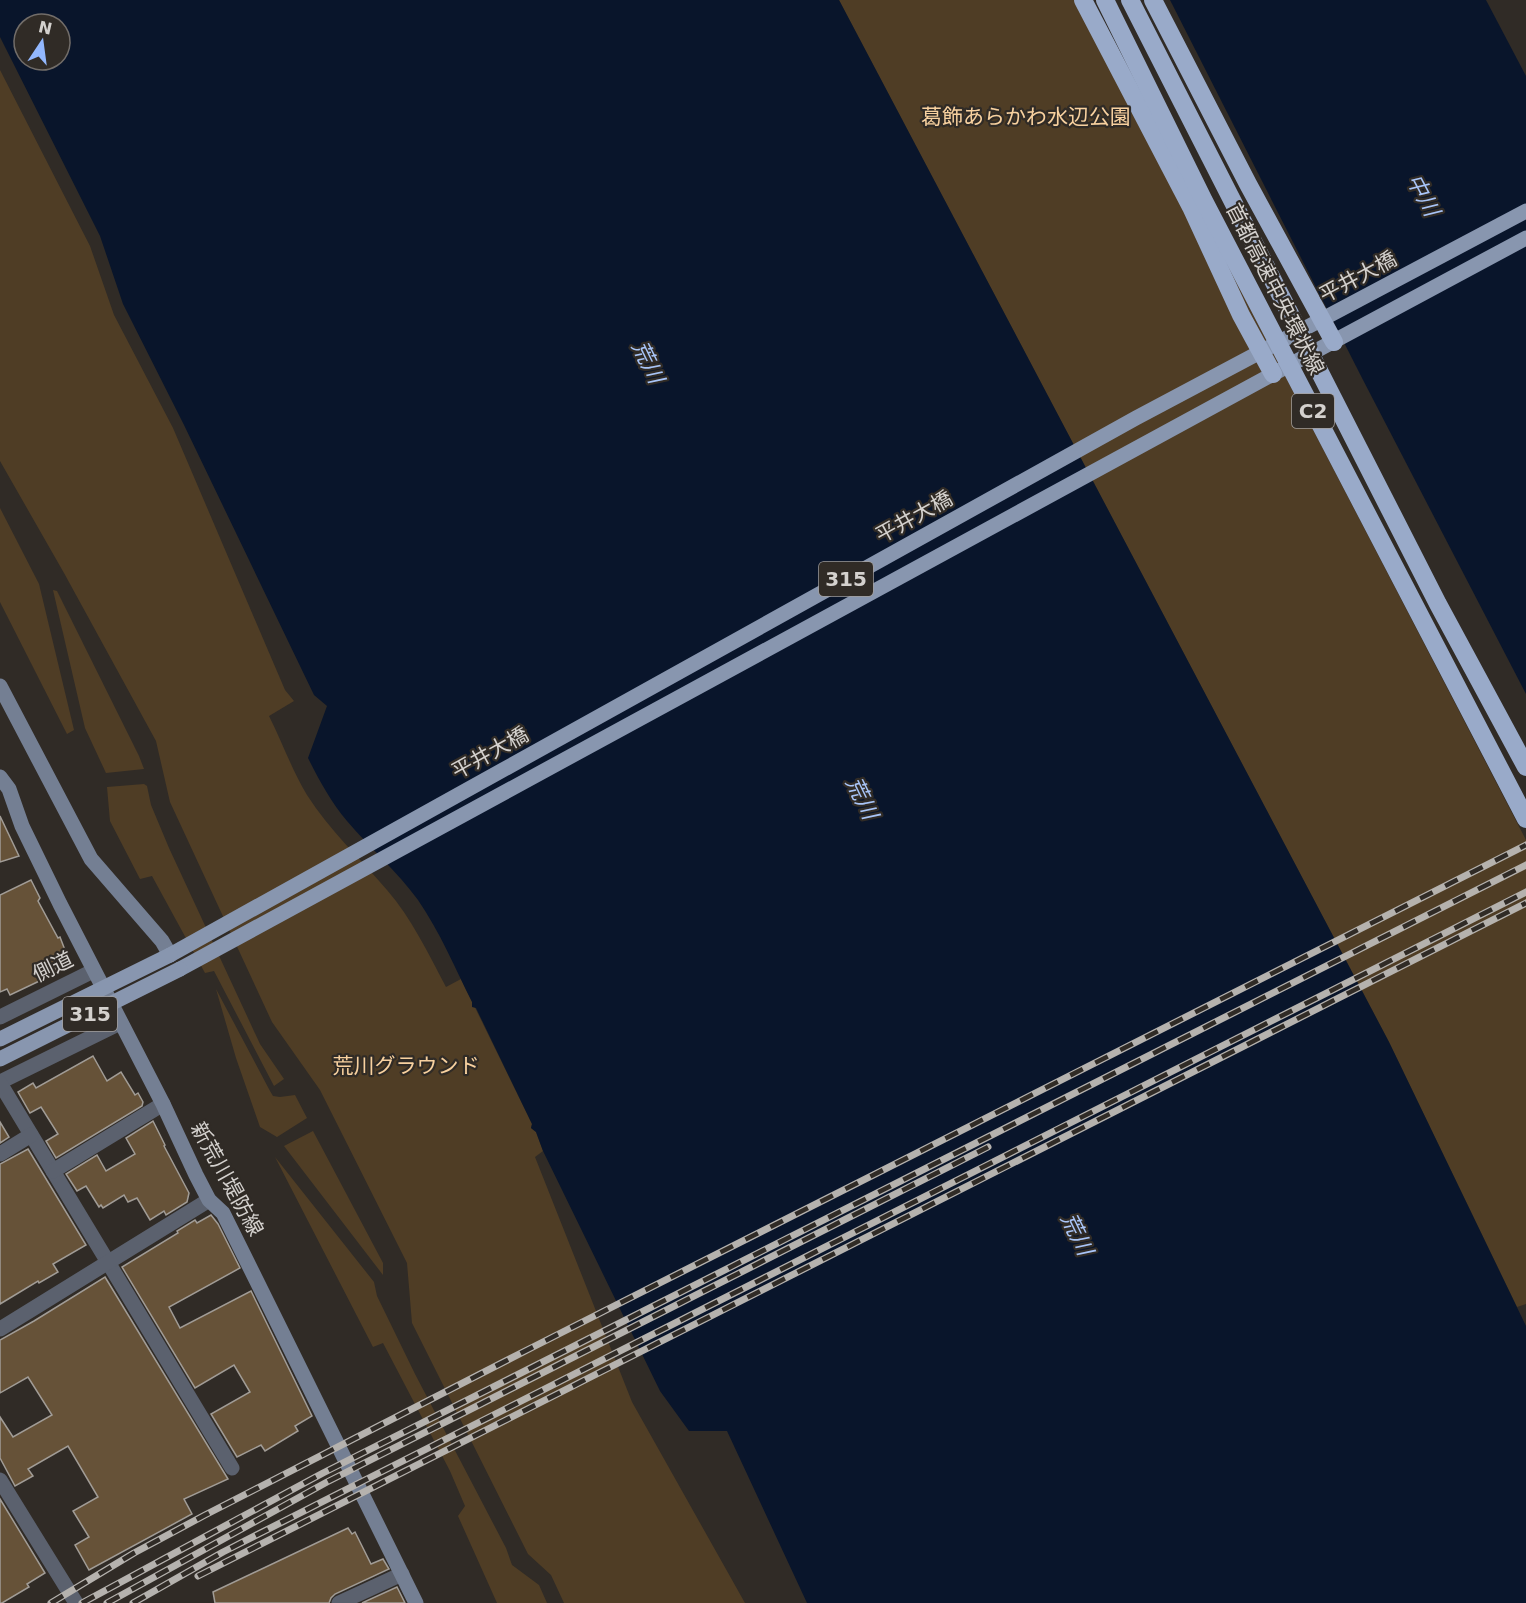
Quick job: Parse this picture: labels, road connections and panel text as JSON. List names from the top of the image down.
{
  "streets": {
    "highway": ["首都高速中央環状線", "C2"],
    "main road": ["平井大橋", "315", "新荒川堤防線"],
    "street": ["側道"]
  },
  "crossings": [
    ["平井大橋", "315"],
    ["側道", "新荒川堤防線"]
  ],
  "water": ["中川", "荒川"],
  "parks": ["葛飾あらかわ水辺公園", "荒川グラウンド"],
  "north": "top"
}
